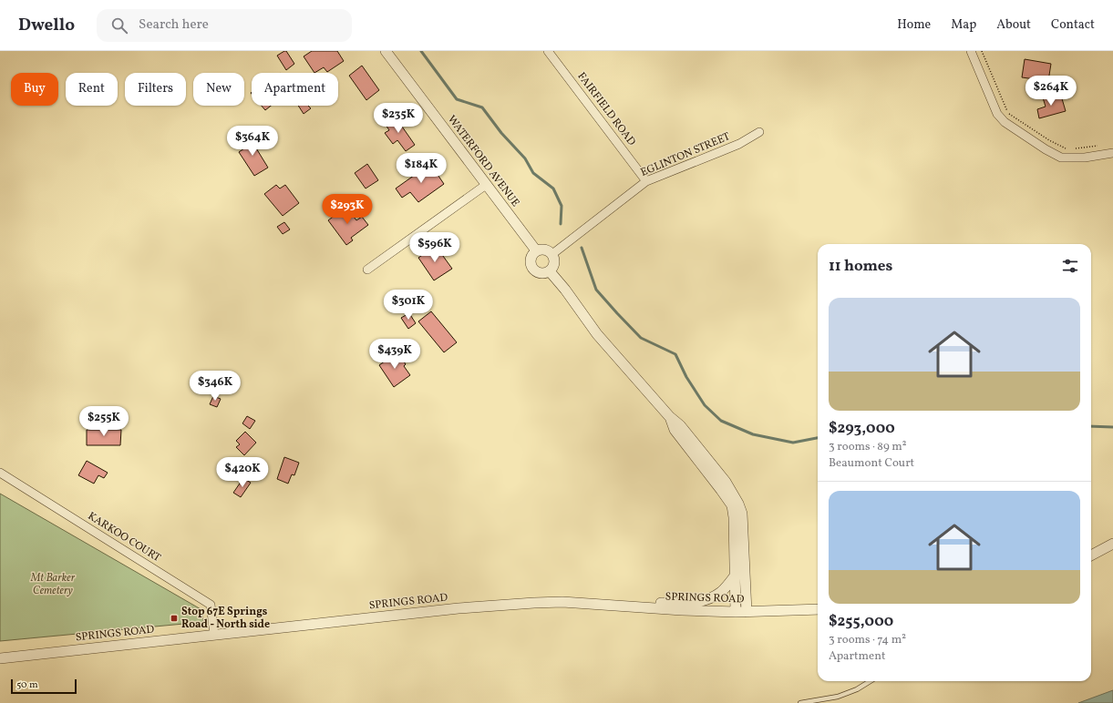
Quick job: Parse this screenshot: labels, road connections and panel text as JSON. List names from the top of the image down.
{
  "streets": {
    "street": [
      "FAIRFIELD ROAD",
      "EGLINTON STREET",
      "WATERFORD AVENUE",
      "KARKOO COURT",
      "SPRINGS ROAD"
    ]
  },
  "crossings": [
    ["FAIRFIELD ROAD", "EGLINTON STREET"],
    ["EGLINTON STREET", "WATERFORD AVENUE"],
    ["KARKOO COURT", "SPRINGS ROAD"]
  ],
  "parks": ["Mt Barker Cemetery"],
  "places": {
    "transit": ["Stop 67E Springs Road - North side"]
  },
  "scale_bar": "50 m",
  "page": {
    "header": "Dwello",
    "search": "Search here",
    "nav": [
      "Home",
      "Map",
      "About",
      "Contact"
    ],
    "chip": [
      "Buy",
      "Rent",
      "Filters",
      "New",
      "Apartment"
    ],
    "price": [
      "$264K",
      "$235K",
      "$364K",
      "$184K",
      "$293K",
      "$596K",
      "$301K",
      "$439K",
      "$346K",
      "$255K",
      "$420K"
    ],
    "heading": "11 homes",
    "list": [
      {
        "name": "$293,000",
        "note": "3 rooms · 89 m² · Beaumont Court"
      },
      {
        "name": "$255,000",
        "note": "3 rooms · 74 m² · Apartment"
      }
    ],
    "scale": "50 m"
  }
}
